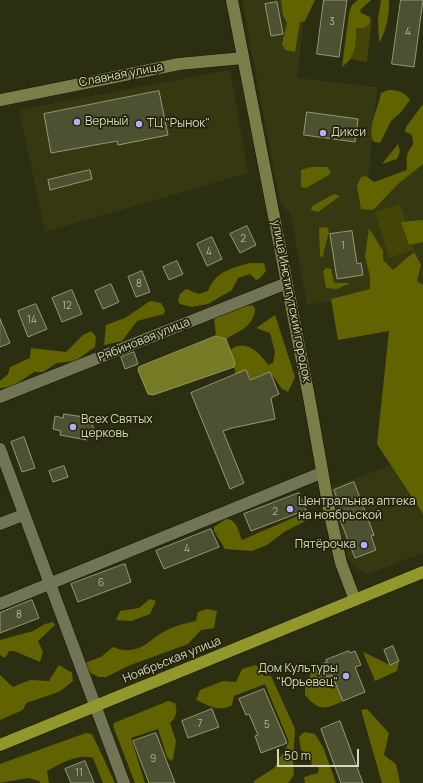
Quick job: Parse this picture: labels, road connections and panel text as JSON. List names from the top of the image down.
{
  "streets": {
    "highway": ["Ноябрьская улица"],
    "street": ["Славная улица", "улица Институтский городок", "Рябиновая улица"]
  },
  "crossings": [
    ["Славная улица", "улица Институтский городок"],
    ["улица Институтский городок", "Рябиновая улица"],
    ["улица Институтский городок", "Ноябрьская улица"]
  ],
  "places": [
    "Верный",
    "ТЦ \"Рынок\"",
    "Дикси",
    "Всех Святых церковь",
    "Центральная аптека на ноябрьской",
    "Пятёрочка",
    "Дом Культуры \"Юрьевец\""
  ],
  "house_numbers": [
    "3",
    "4",
    "2",
    "1",
    "4",
    "8",
    "12",
    "14",
    "2",
    "4",
    "6",
    "8",
    "7",
    "5",
    "9",
    "11"
  ],
  "scale_bar": "50 m"
}
